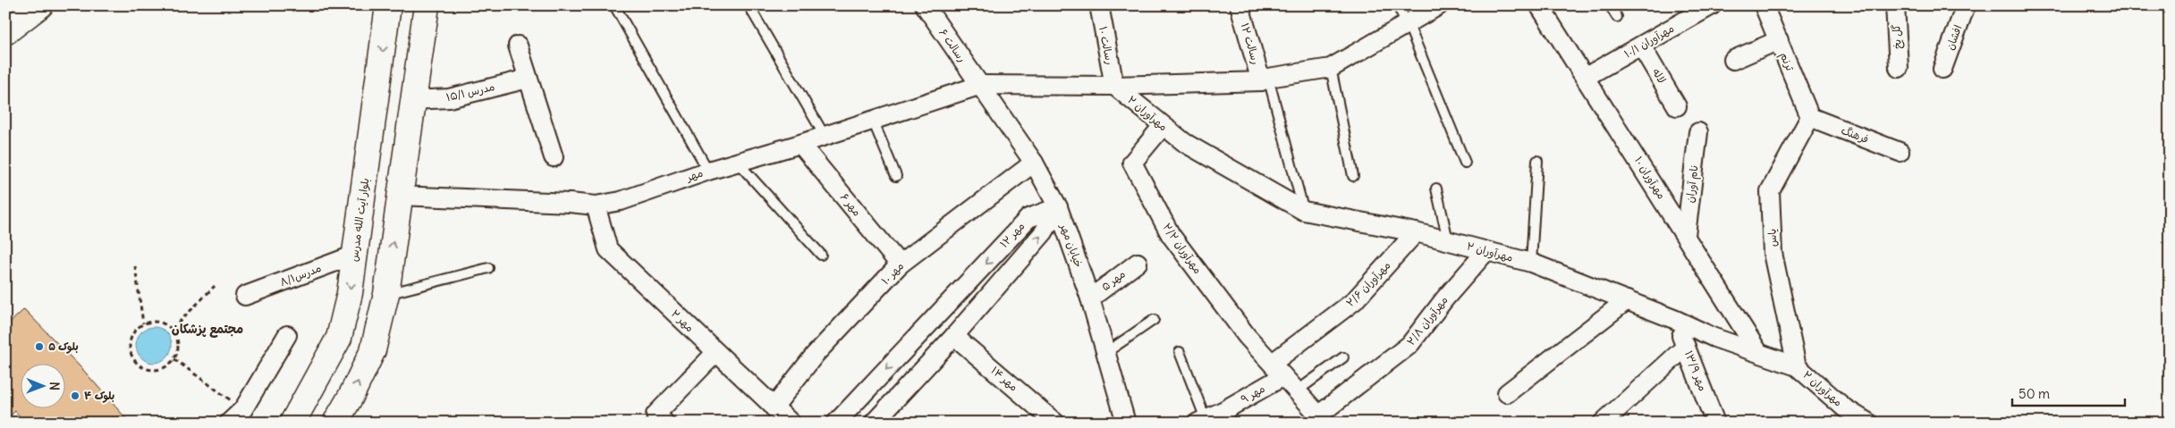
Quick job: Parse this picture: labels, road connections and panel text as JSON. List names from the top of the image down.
{
  "streets": {
    "main road": ["بلوار آیت الله مدرس"],
    "street": [
      "گل یخ",
      "افشان",
      "مهرآوران ۱۰/۱",
      "رسالت ۱۲",
      "رسالت ۶",
      "رسالت ۱۰",
      "ترنم",
      "لاله",
      "مدرس ۱۵/۱",
      "مهرآوران ۲",
      "فرهنگ",
      "مهر",
      "مهرآوران ۱۰",
      "نام آوران",
      "مهر ۶",
      "مهر ۱۲",
      "یاس",
      "خیابان مهر",
      "مهرآوران ۲/۲",
      "مهر ۱۰",
      "مدرس۸/۱",
      "مهر ۵",
      "مهرآوران ۲/۶",
      "مهر ۲",
      "مهرآوران ۲/۸",
      "مهر ۱۳/۹",
      "مهر ۱۴",
      "مهر ۹"
    ]
  },
  "crossings": [
    ["مهرآوران ۱۰/۱", "لاله"],
    ["مهرآوران ۱۰/۱", "مهرآوران ۱۰"],
    ["رسالت ۱۲", "مهر"],
    ["رسالت ۶", "مهر"],
    ["رسالت ۶", "خیابان مهر"],
    ["رسالت ۱۰", "مهرآوران ۲"],
    ["رسالت ۱۰", "مهر"],
    ["ترنم", "فرهنگ"],
    ["ترنم", "یاس"],
    ["مهرآوران ۲", "مهر"],
    ["مهرآوران ۲", "مهرآوران ۱۰"],
    ["مهرآوران ۲", "یاس"],
    ["مهرآوران ۲", "مهرآوران ۲/۲"],
    ["مهرآوران ۲", "مهرآوران ۲/۶"],
    ["مهرآوران ۲", "مهرآوران ۲/۸"],
    ["مهرآوران ۲", "مهر ۱۳/۹"],
    ["فرهنگ", "یاس"],
    ["مهر", "مهر ۶"],
    ["مهر", "خیابان مهر"],
    ["مهر", "مهر ۲"],
    ["مهرآوران ۱۰", "نام آوران"],
    ["مهر ۶", "مهر ۱۰"],
    ["بلوار آیت الله مدرس", "مدرس۸/۱"],
    ["مهر ۱۲", "خیابان مهر"],
    ["مهر ۱۲", "مهر ۱۴"],
    ["خیابان مهر", "مهر ۱۰"],
    ["خیابان مهر", "مهر ۵"],
    ["مهرآوران ۲/۲", "مهرآوران ۲/۶"],
    ["مهرآوران ۲/۲", "مهر ۹"],
    ["مهر ۱۰", "مهر ۲"],
    ["مهرآوران ۲/۶", "مهر ۹"]
  ],
  "districts": ["مجتمع پزشکان"],
  "places": ["بلوک ۵", "بلوک ۴"],
  "scale_bar": "50 m",
  "north": "right"
}
